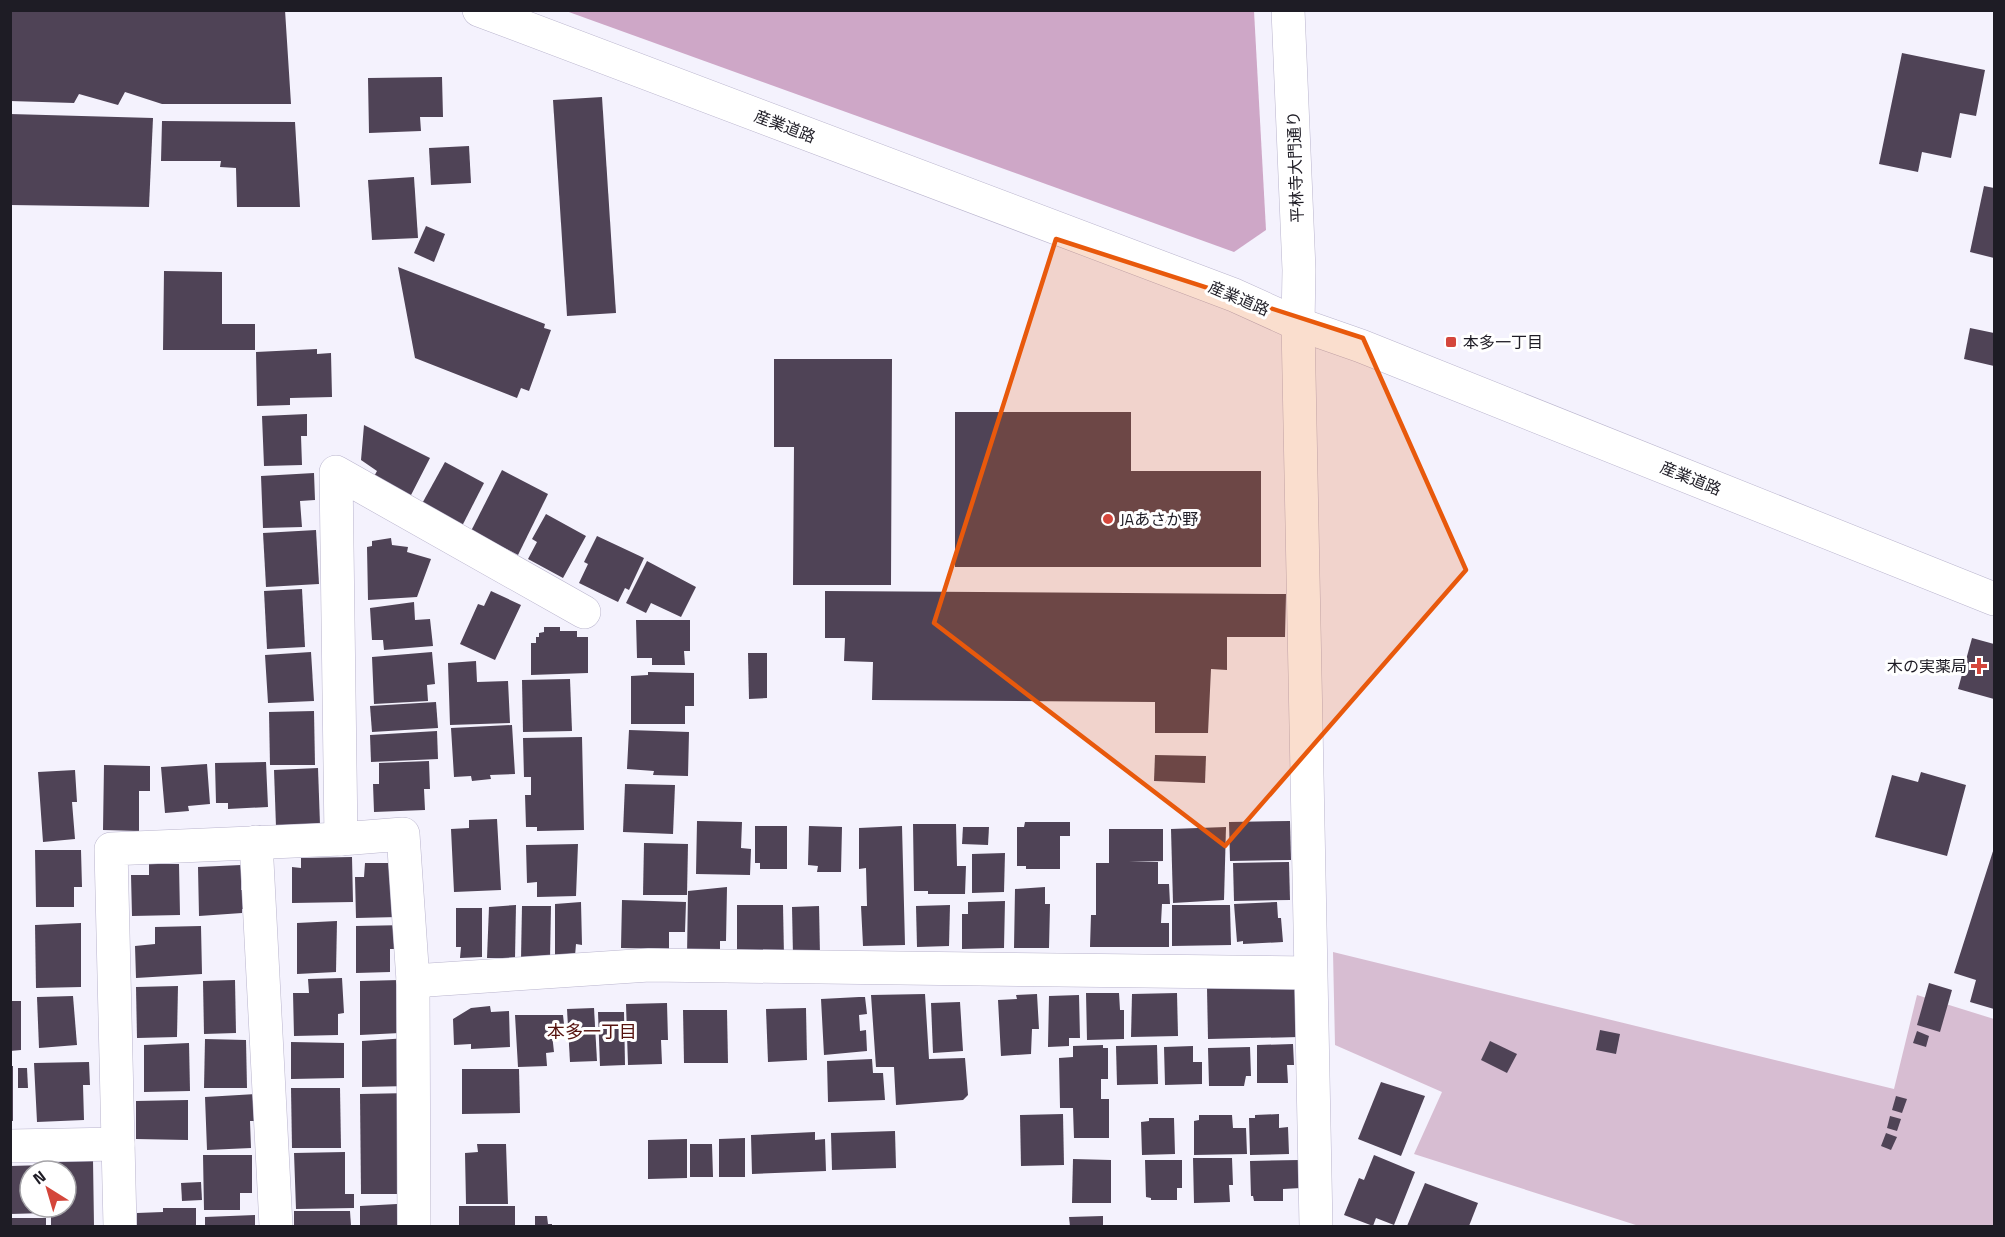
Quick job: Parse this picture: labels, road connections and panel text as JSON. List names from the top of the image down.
{
  "streets": {
    "street": ["産業道路", "平林寺大門通り"]
  },
  "crossings": [
    ["産業道路", "平林寺大門通り"]
  ],
  "districts": ["本多一丁目"],
  "places": {
    "transit": ["本多一丁目"],
    "other": ["JAあさか野"],
    "health": ["木の実薬局"]
  },
  "north": "top left"
}
